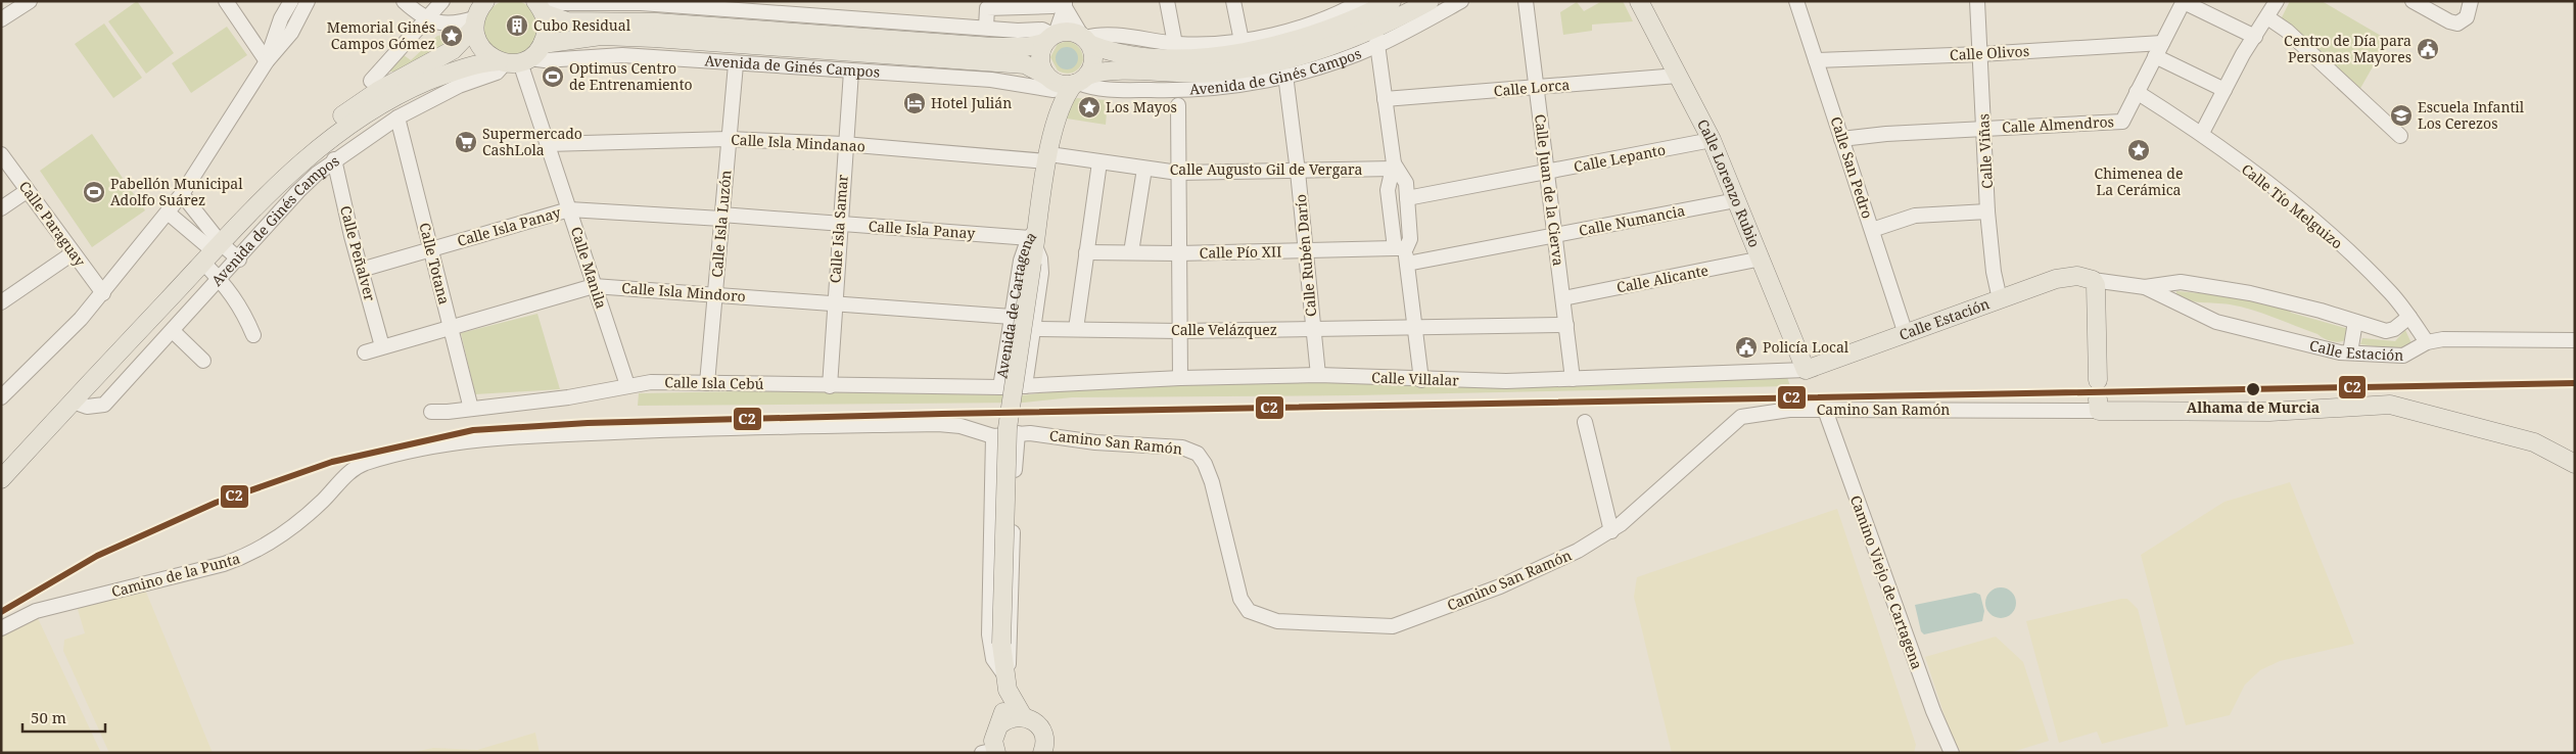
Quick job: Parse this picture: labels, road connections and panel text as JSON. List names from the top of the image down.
{
  "streets": {
    "main road": [
      "Avenida de Ginés Campos",
      "Calle Lorenzo Rubio",
      "Avenida de Cartagena",
      "Calle Estación"
    ],
    "street": [
      "Calle Olivos",
      "Calle Lorca",
      "Calle Almendros",
      "Calle Isla Mindanao",
      "Calle Viñas",
      "Calle Lepanto",
      "Calle San Pedro",
      "Calle Augusto Gil de Vergara",
      "Calle Juan de la Cierva",
      "Calle Tío Melguizo",
      "Calle Numancia",
      "Calle Paraguay",
      "Calle Isla Luzón",
      "Calle Isla Panay",
      "Calle Isla Samar",
      "Calle Pío XII",
      "Calle Peñalver",
      "Calle Rubén Darío",
      "Calle Totana",
      "Calle Manila",
      "Calle Alicante",
      "Calle Isla Mindoro",
      "Calle Velázquez",
      "Calle Villalar",
      "Calle Isla Cebú",
      "Camino San Ramón",
      "Camino de la Punta",
      "Camino Viejo de Cartagena"
    ]
  },
  "crossings": [
    ["Calle Olivos", "Calle Viñas"],
    ["Calle Olivos", "Calle San Pedro"],
    ["Avenida de Ginés Campos", "Calle Isla Luzón"],
    ["Avenida de Ginés Campos", "Calle Isla Samar"],
    ["Avenida de Ginés Campos", "Calle Peñalver"],
    ["Avenida de Ginés Campos", "Calle Rubén Darío"],
    ["Avenida de Ginés Campos", "Calle Totana"],
    ["Avenida de Ginés Campos", "Calle Manila"],
    ["Calle Lorca", "Calle Lorenzo Rubio"],
    ["Calle Lorca", "Calle Juan de la Cierva"],
    ["Calle Almendros", "Calle Viñas"],
    ["Calle Almendros", "Calle San Pedro"],
    ["Calle Almendros", "Calle Tío Melguizo"],
    ["Calle Isla Mindanao", "Calle Augusto Gil de Vergara"],
    ["Calle Isla Mindanao", "Calle Isla Luzón"],
    ["Calle Isla Mindanao", "Calle Isla Samar"],
    ["Calle Isla Mindanao", "Calle Manila"],
    ["Calle Isla Mindanao", "Avenida de Cartagena"],
    ["Calle Viñas", "Calle Estación"],
    ["Calle Lepanto", "Calle Lorenzo Rubio"],
    ["Calle Lepanto", "Calle Juan de la Cierva"],
    ["Calle San Pedro", "Calle Estación"],
    ["Calle Augusto Gil de Vergara", "Calle Rubén Darío"],
    ["Calle Augusto Gil de Vergara", "Avenida de Cartagena"],
    ["Calle Lorenzo Rubio", "Calle Numancia"],
    ["Calle Lorenzo Rubio", "Calle Alicante"],
    ["Calle Lorenzo Rubio", "Calle Estación"],
    ["Calle Lorenzo Rubio", "Calle Villalar"],
    ["Calle Juan de la Cierva", "Calle Numancia"],
    ["Calle Juan de la Cierva", "Calle Alicante"],
    ["Calle Juan de la Cierva", "Calle Villalar"],
    ["Calle Tío Melguizo", "Calle Estación"],
    ["Calle Isla Luzón", "Calle Isla Panay"],
    ["Calle Isla Luzón", "Calle Isla Mindoro"],
    ["Calle Isla Luzón", "Calle Isla Cebú"],
    ["Calle Isla Panay", "Calle Isla Samar"],
    ["Calle Isla Panay", "Calle Peñalver"],
    ["Calle Isla Panay", "Calle Totana"],
    ["Calle Isla Panay", "Calle Manila"],
    ["Calle Isla Panay", "Avenida de Cartagena"],
    ["Calle Isla Samar", "Calle Isla Mindoro"],
    ["Calle Isla Samar", "Calle Isla Cebú"],
    ["Calle Pío XII", "Calle Rubén Darío"],
    ["Calle Peñalver", "Calle Isla Mindoro"],
    ["Calle Rubén Darío", "Calle Velázquez"],
    ["Calle Rubén Darío", "Calle Villalar"],
    ["Calle Totana", "Calle Isla Mindoro"],
    ["Calle Totana", "Calle Isla Cebú"],
    ["Calle Manila", "Calle Isla Mindoro"],
    ["Calle Manila", "Calle Isla Cebú"],
    ["Calle Isla Mindoro", "Avenida de Cartagena"],
    ["Avenida de Cartagena", "Calle Velázquez"],
    ["Avenida de Cartagena", "Calle Villalar"],
    ["Avenida de Cartagena", "Calle Isla Cebú"],
    ["Calle Estación", "Calle Villalar"],
    ["Calle Villalar", "Calle Isla Cebú"],
    ["Camino San Ramón", "Camino de la Punta"],
    ["Camino San Ramón", "Camino Viejo de Cartagena"]
  ],
  "places": {
    "building": ["Cubo Residual"],
    "place": ["Memorial Ginés Campos Gómez", "Los Mayos", "Chimenea de La Cerámica"],
    "public building": ["Centro de Día para Personas Mayores", "Policía Local"],
    "sports": ["Optimus Centro de Entrenamiento", "Pabellón Municipal Adolfo Suárez"],
    "hotel": ["Hotel Julián"],
    "school or university": ["Escuela Infantil Los Cerezos"],
    "supermarket": ["Supermercado CashLola"],
    "other": ["Alhama de Murcia"]
  },
  "lines": ["transit line C2"],
  "scale_bar": "50 m"
}
